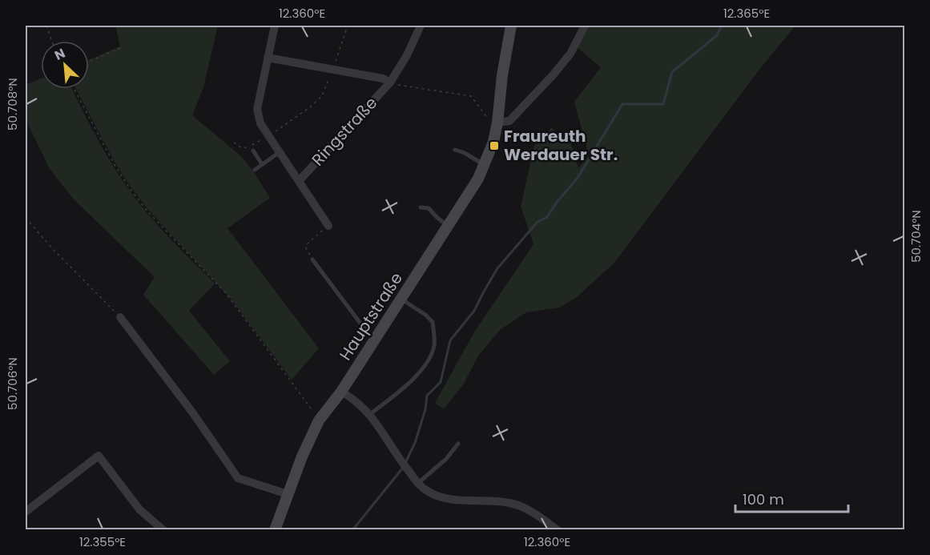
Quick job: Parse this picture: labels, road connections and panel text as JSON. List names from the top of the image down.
{
  "streets": {
    "main road": ["Hauptstraße"],
    "street": ["Ringstraße"]
  },
  "places": {
    "transit": ["Fraureuth Werdauer Str."]
  },
  "scale_bar": "100 m",
  "north": "top left",
  "coordinates": [
    "12.360°E",
    "12.365°E",
    "50.708°N",
    "50.704°N",
    "50.706°N",
    "12.355°E"
  ]
}
